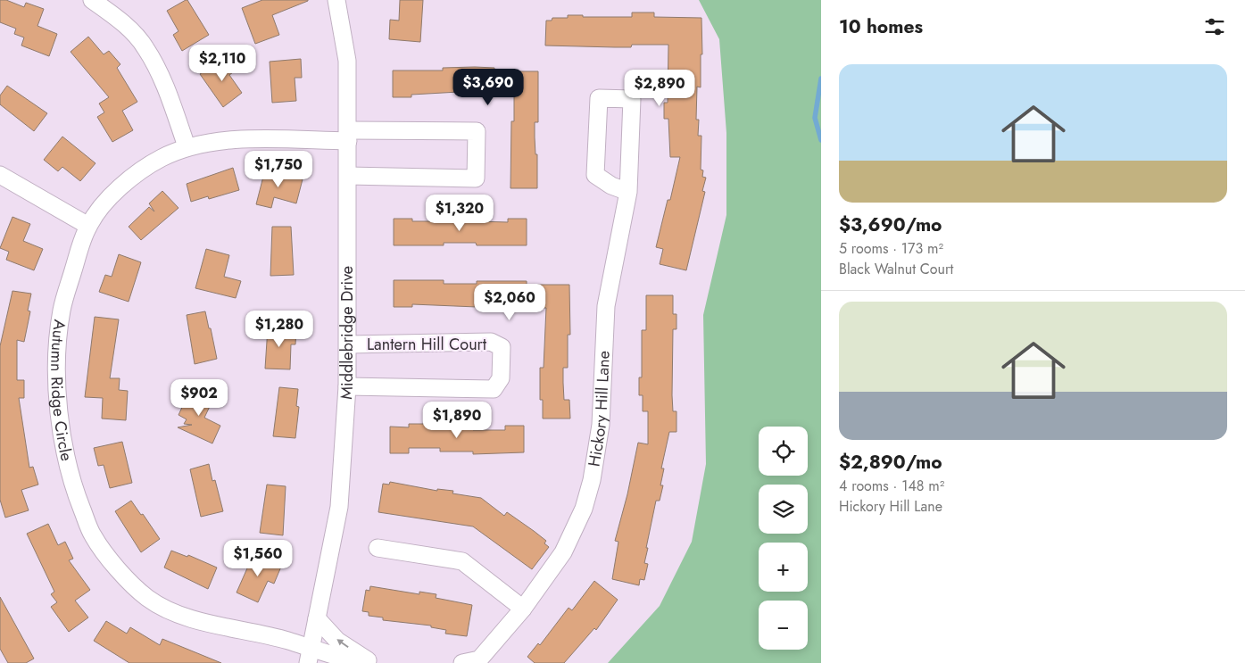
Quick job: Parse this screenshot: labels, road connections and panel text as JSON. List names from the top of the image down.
{
  "streets": {
    "street": [
      "Middlebridge Drive",
      "Lantern Hill Court",
      "Autumn Ridge Circle",
      "Hickory Hill Lane"
    ]
  },
  "crossings": [
    ["Middlebridge Drive", "Lantern Hill Court"],
    ["Middlebridge Drive", "Autumn Ridge Circle"]
  ],
  "page": {
    "heading": "10 homes",
    "price": [
      "$2,110",
      "$3,690",
      "$2,890",
      "$1,750",
      "$1,320",
      "$2,060",
      "$1,280",
      "$902",
      "$1,890",
      "$1,560"
    ],
    "list": [
      {
        "name": "$3,690/mo",
        "note": "5 rooms · 173 m² · Black Walnut Court"
      },
      {
        "name": "$2,890/mo",
        "note": "4 rooms · 148 m² · Hickory Hill Lane"
      }
    ],
    "map_buttons": ["+", "−"]
  }
}
